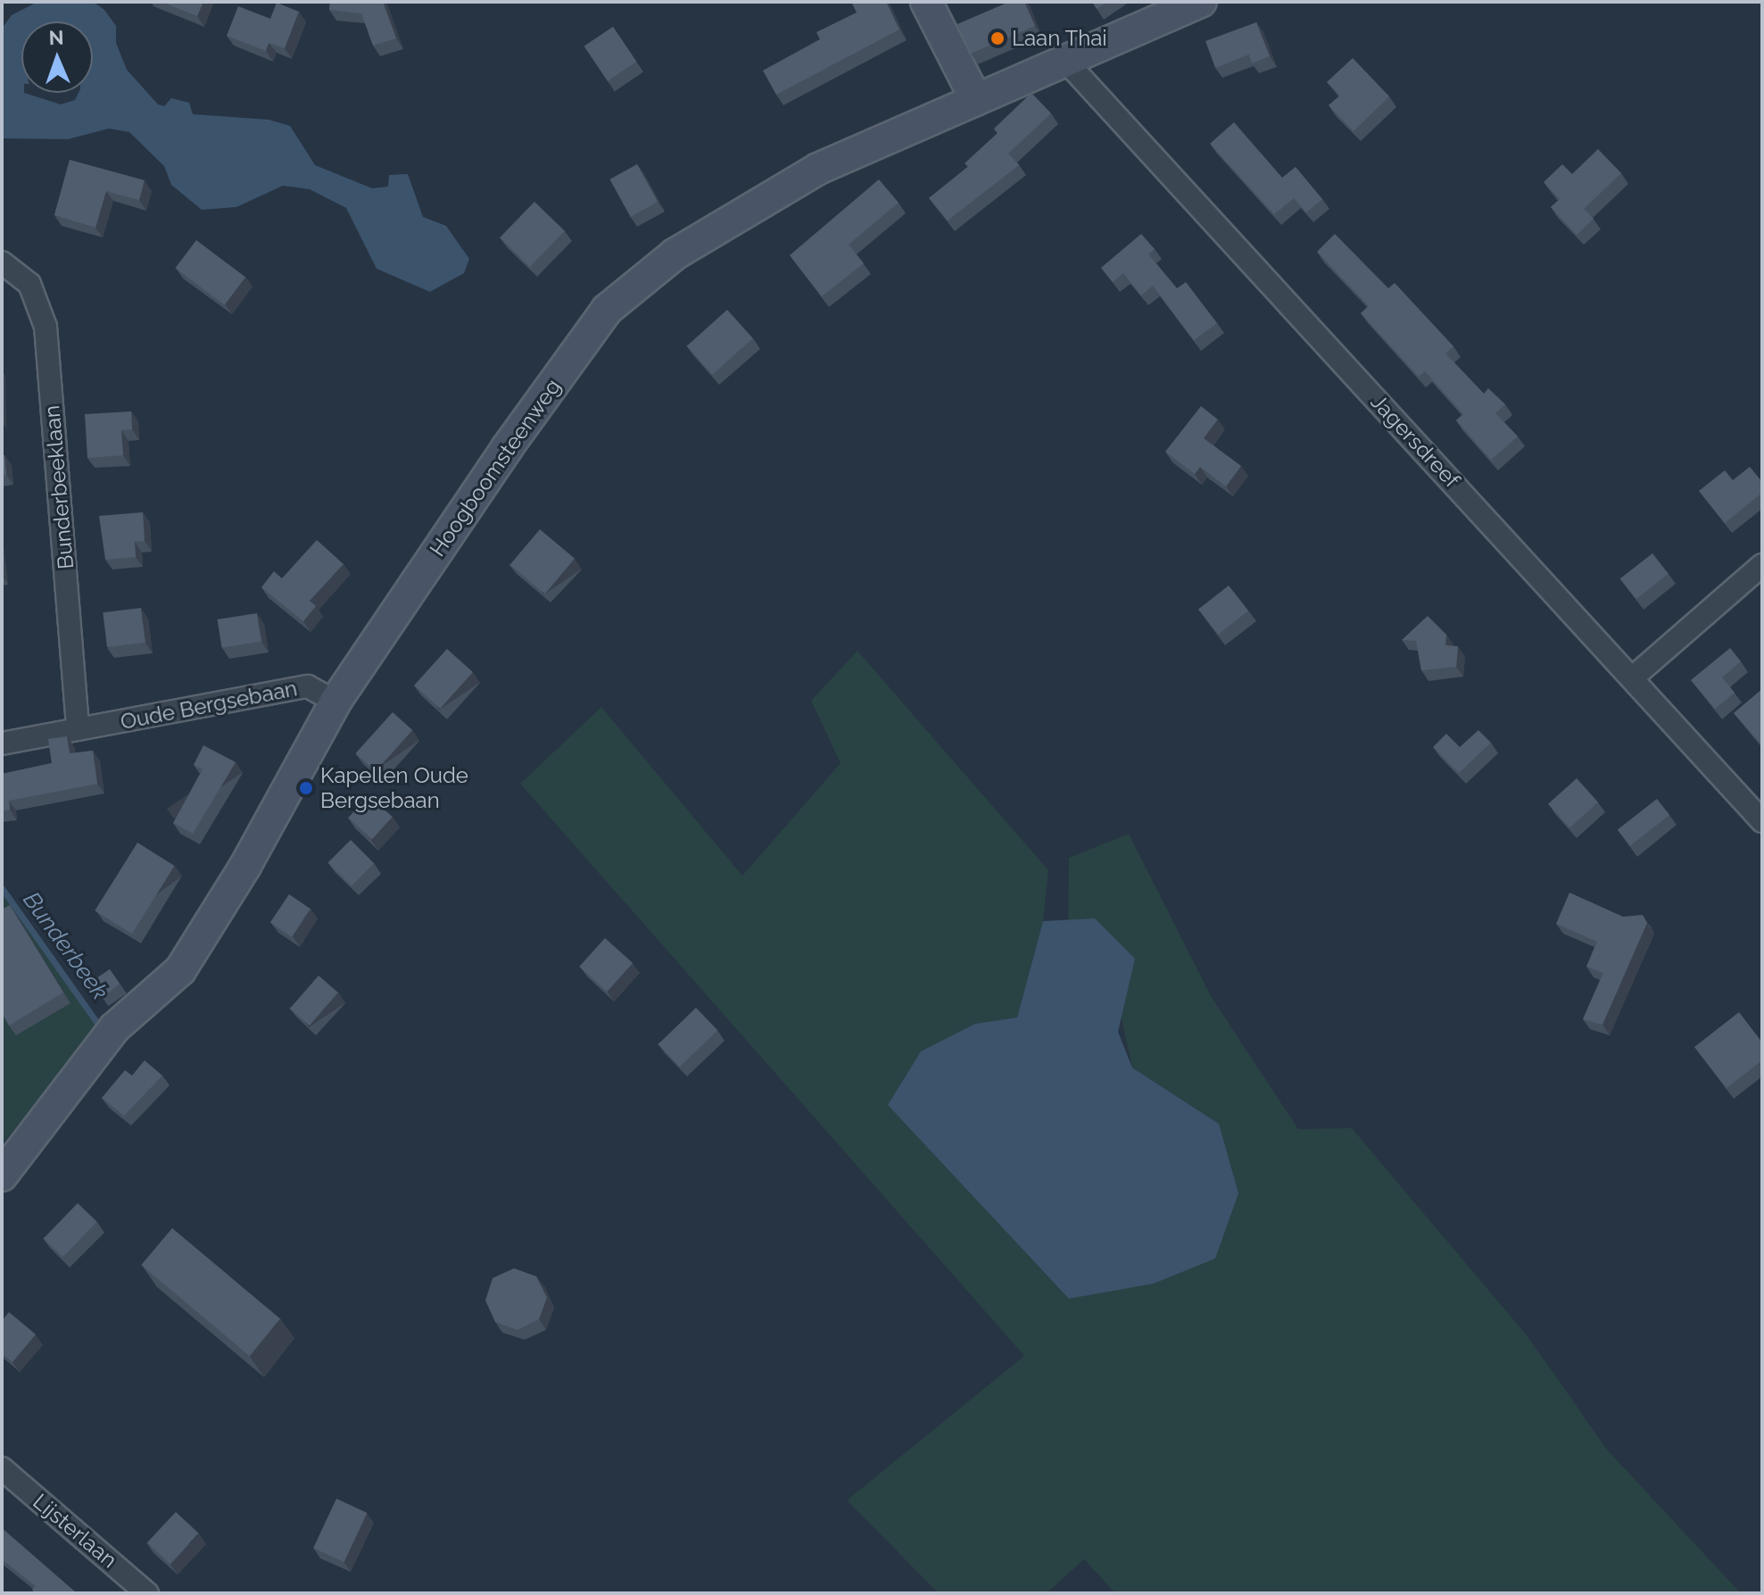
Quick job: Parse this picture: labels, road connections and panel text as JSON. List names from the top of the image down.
{
  "streets": {
    "street": [
      "Jagersdreef",
      "Hoogboomsteenweg",
      "Bunderbeeklaan",
      "Oude Bergsebaan",
      "Lijsterlaan"
    ]
  },
  "crossings": [
    ["Jagersdreef", "Hoogboomsteenweg"],
    ["Hoogboomsteenweg", "Oude Bergsebaan"],
    ["Bunderbeeklaan", "Oude Bergsebaan"]
  ],
  "water": ["Bunderbeek"],
  "places": ["Laan Thai", "Kapellen Oude Bergsebaan"],
  "north": "top"
}
